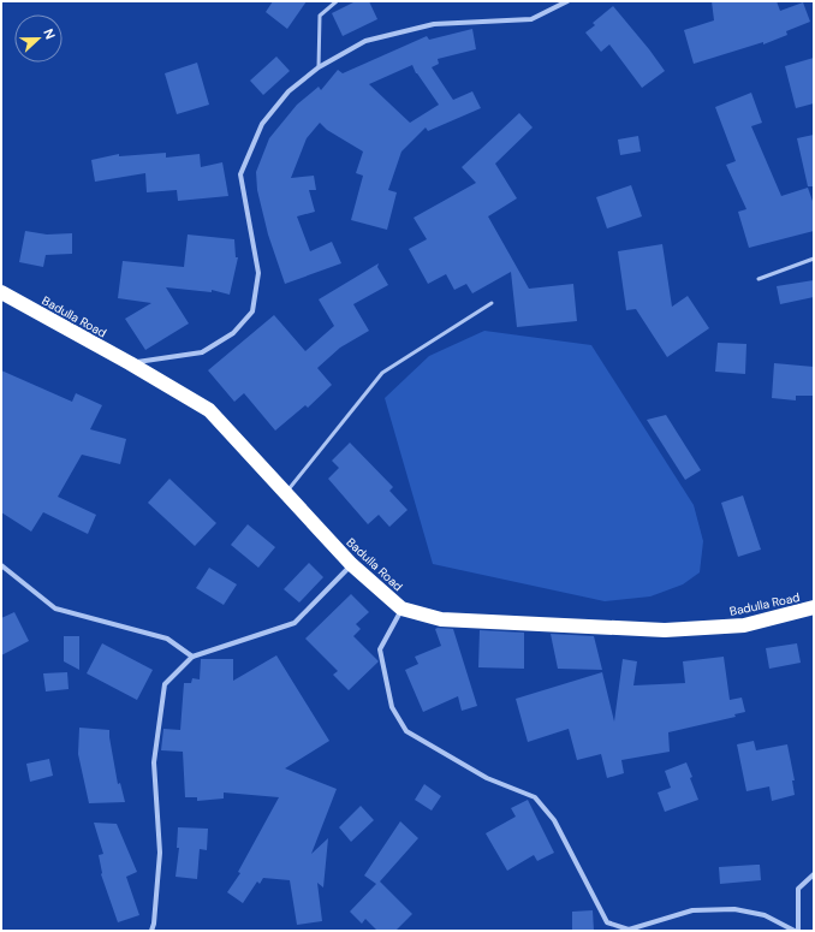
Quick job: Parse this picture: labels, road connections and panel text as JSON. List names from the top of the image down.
{
  "streets": {
    "highway": ["Badulla Road"]
  },
  "north": "right"
}
